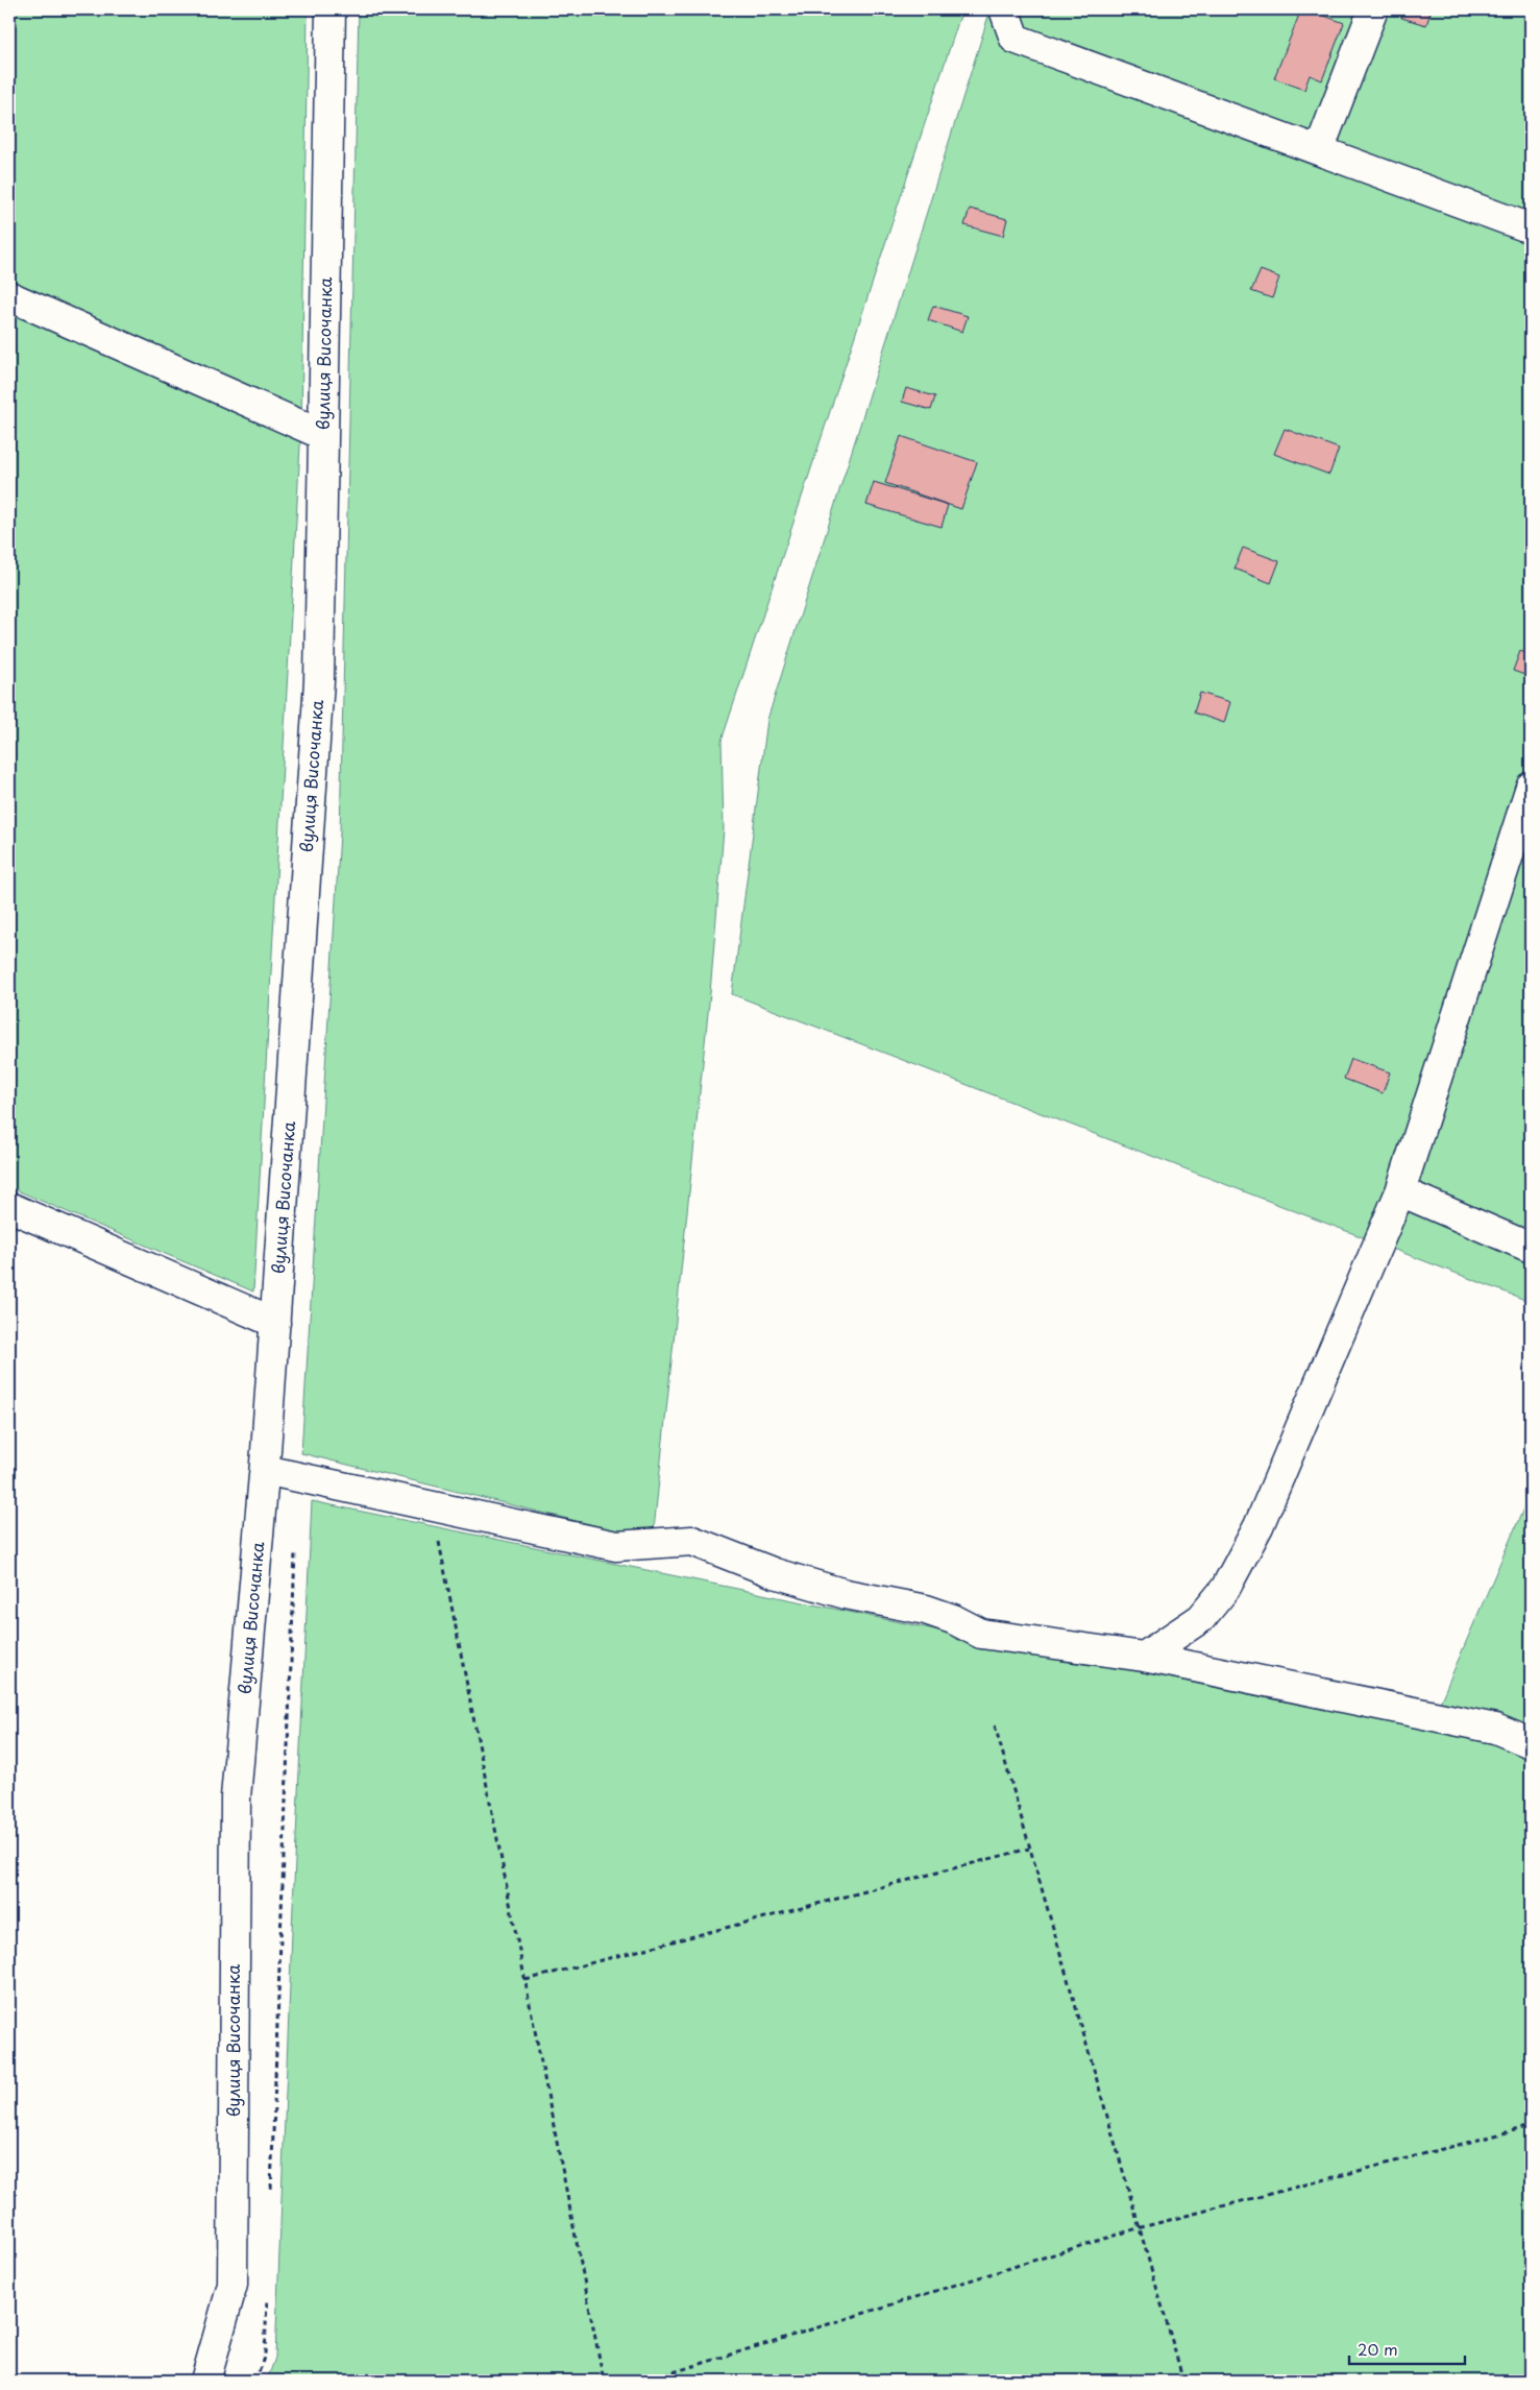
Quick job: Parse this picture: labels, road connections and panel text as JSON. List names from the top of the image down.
{
  "streets": {
    "street": ["вулиця Височанка"]
  },
  "scale_bar": "20 m"
}
